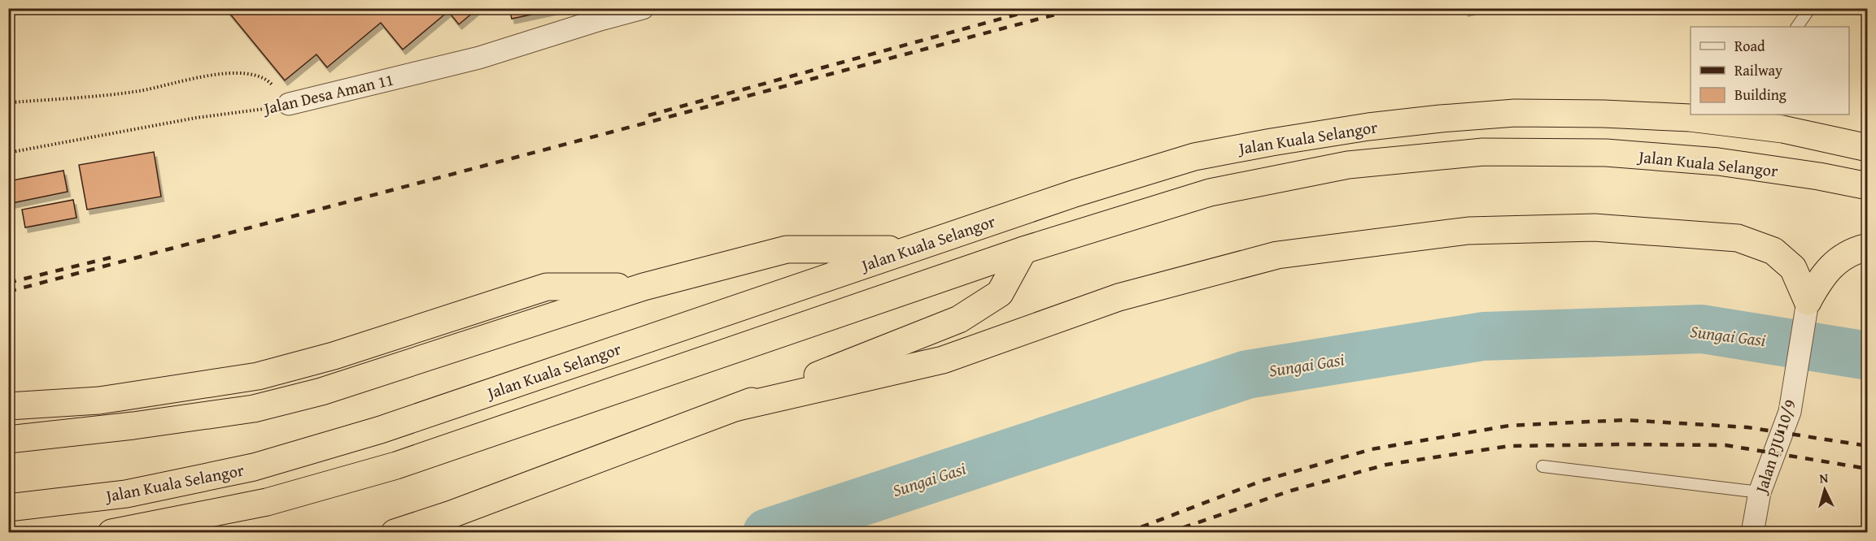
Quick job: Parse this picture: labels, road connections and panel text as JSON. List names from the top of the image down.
{
  "streets": {
    "highway": ["Jalan Kuala Selangor"],
    "street": ["Jalan Desa Aman 11", "Jalan PJU 10/9"]
  },
  "water": ["Sungai Gasi"],
  "legend": ["Road", "Railway", "Building"],
  "north": "top"
}
